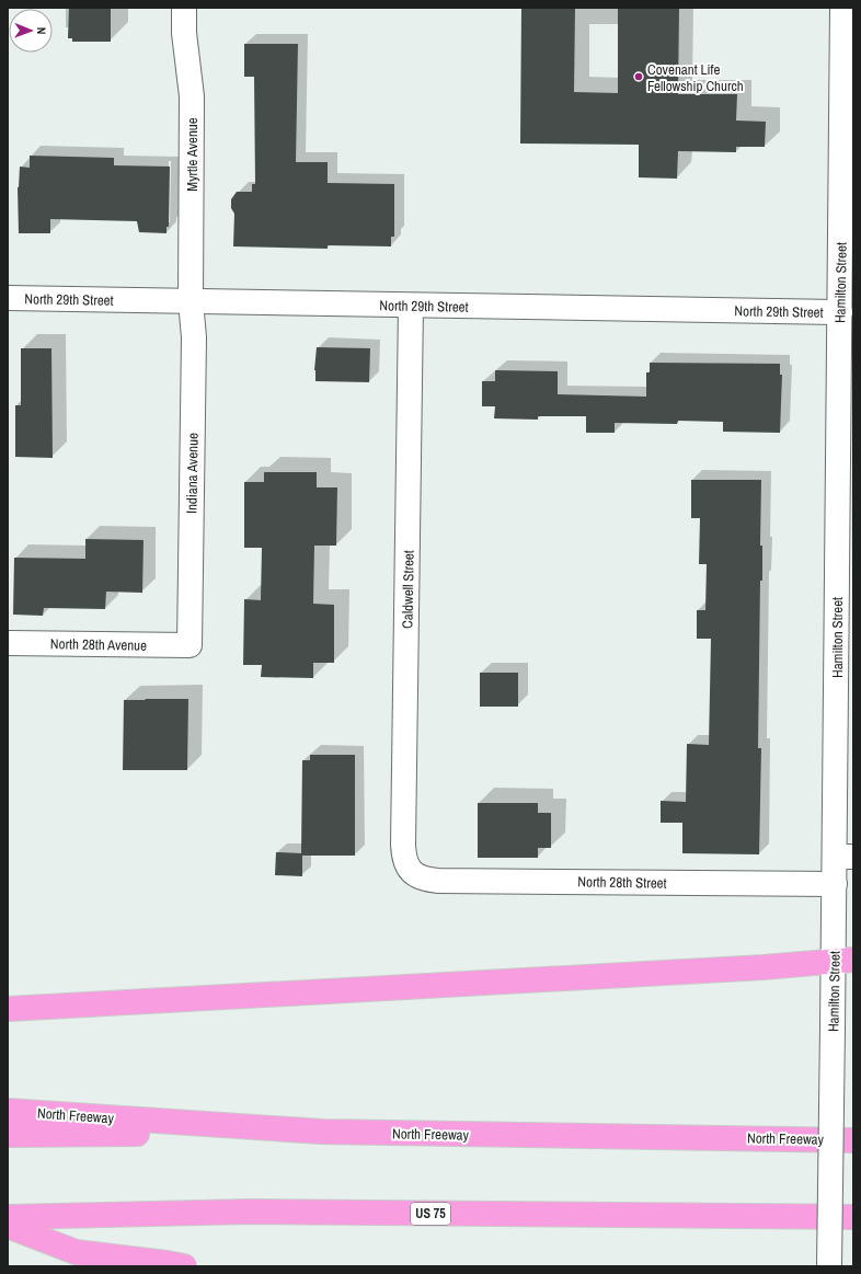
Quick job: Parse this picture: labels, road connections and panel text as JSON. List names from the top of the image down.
{
  "streets": {
    "highway": ["North Freeway", "US 75"],
    "street": [
      "Myrtle Avenue",
      "Hamilton Street",
      "North 29th Street",
      "Indiana Avenue",
      "Caldwell Street",
      "North 28th Avenue",
      "North 28th Street"
    ]
  },
  "crossings": [
    ["Myrtle Avenue", "North 29th Street"],
    ["Myrtle Avenue", "Indiana Avenue"],
    ["Hamilton Street", "North 29th Street"],
    ["Hamilton Street", "North 28th Street"],
    ["North 29th Street", "Indiana Avenue"],
    ["North 29th Street", "Caldwell Street"],
    ["Indiana Avenue", "North 28th Avenue"],
    ["Caldwell Street", "North 28th Street"]
  ],
  "places": ["Covenant Life Fellowship Church"],
  "north": "right"
}
